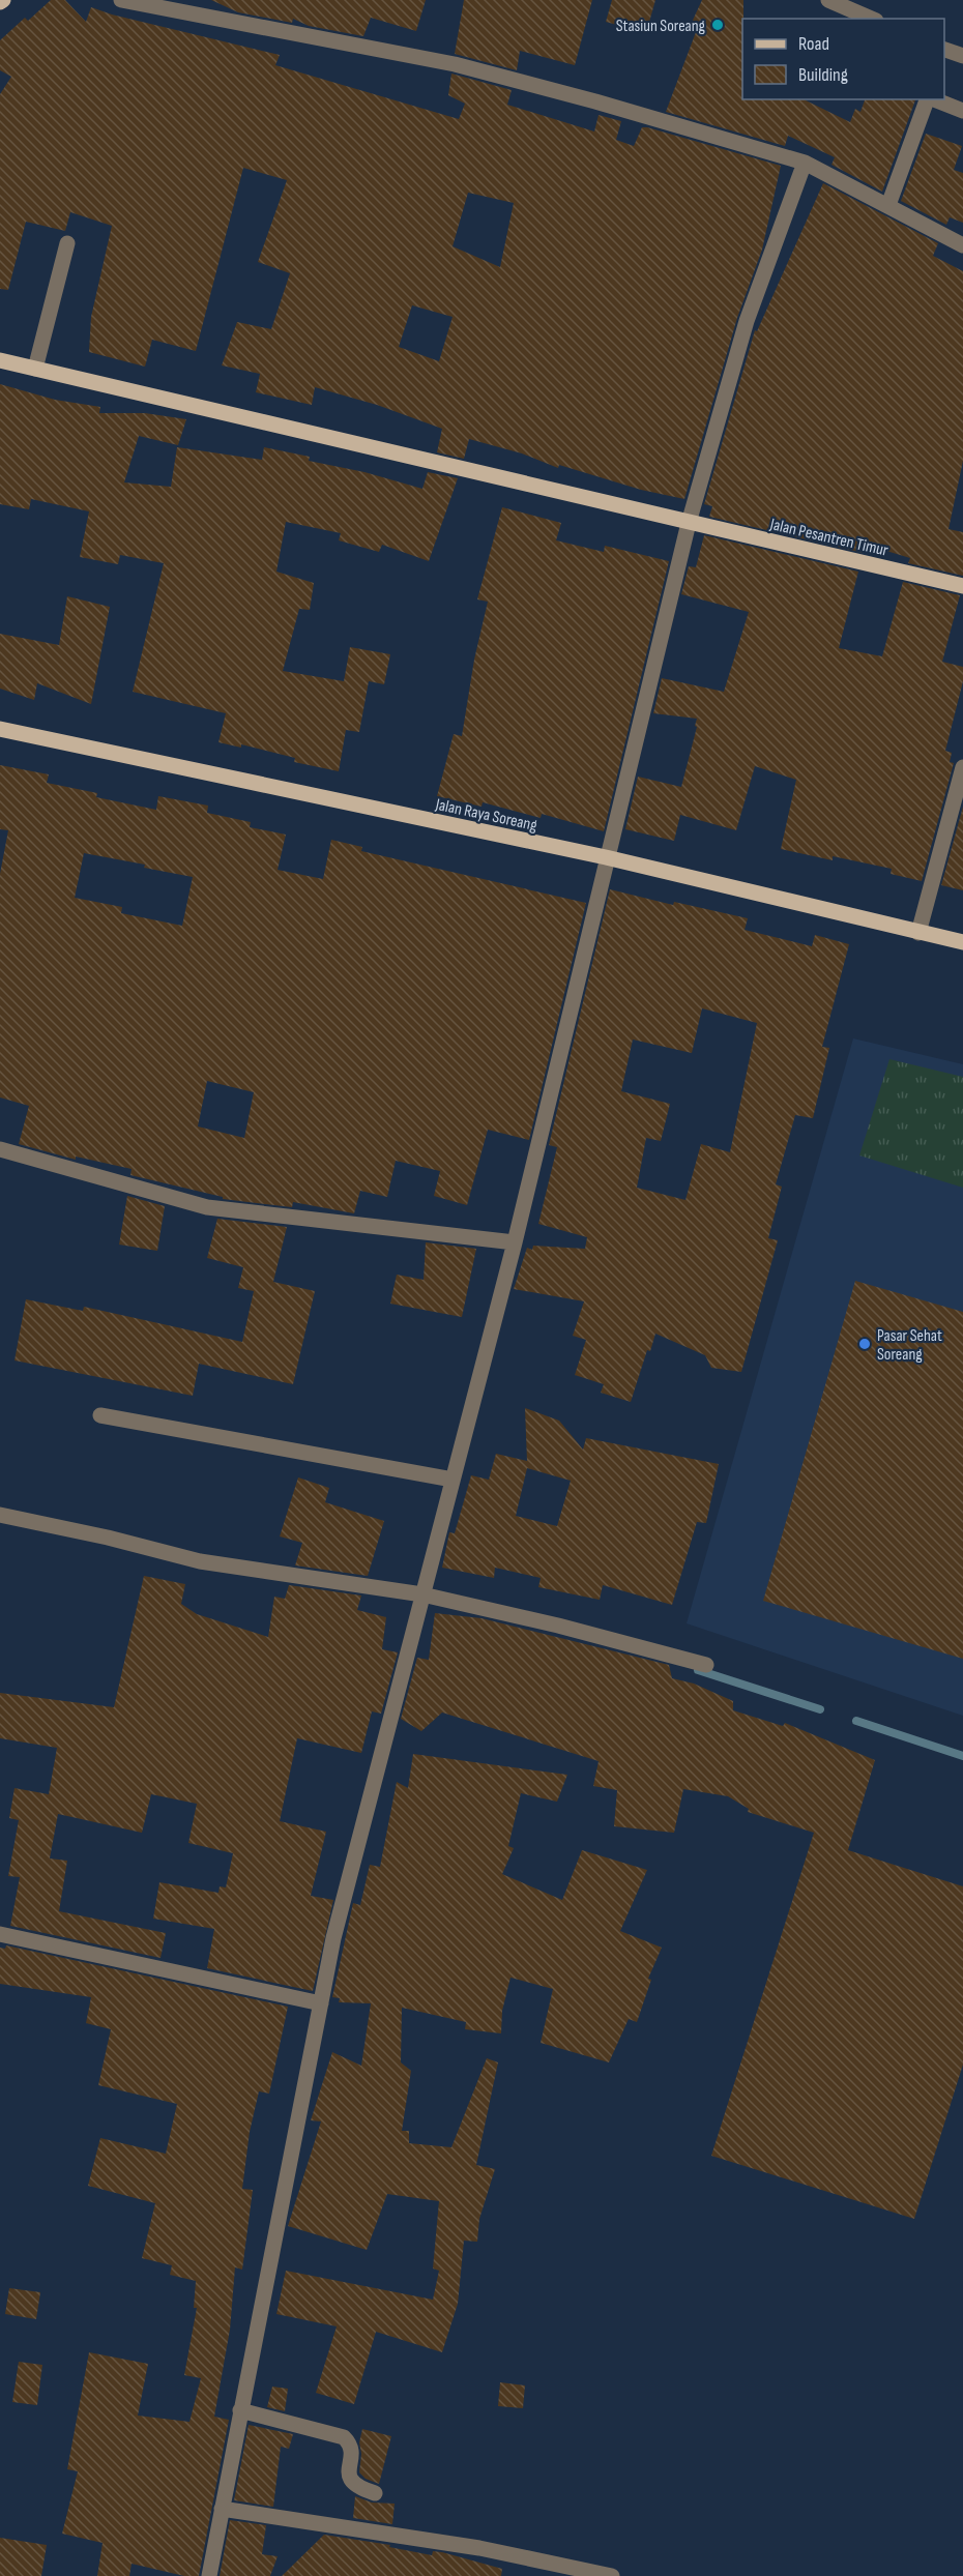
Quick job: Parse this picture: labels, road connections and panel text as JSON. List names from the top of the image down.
{
  "streets": {
    "main road": ["Jalan Pesantren Timur", "Jalan Raya Soreang"]
  },
  "places": ["Stasiun Soreang", "Pasar Sehat Soreang"],
  "legend": ["Road", "Building"]
}
